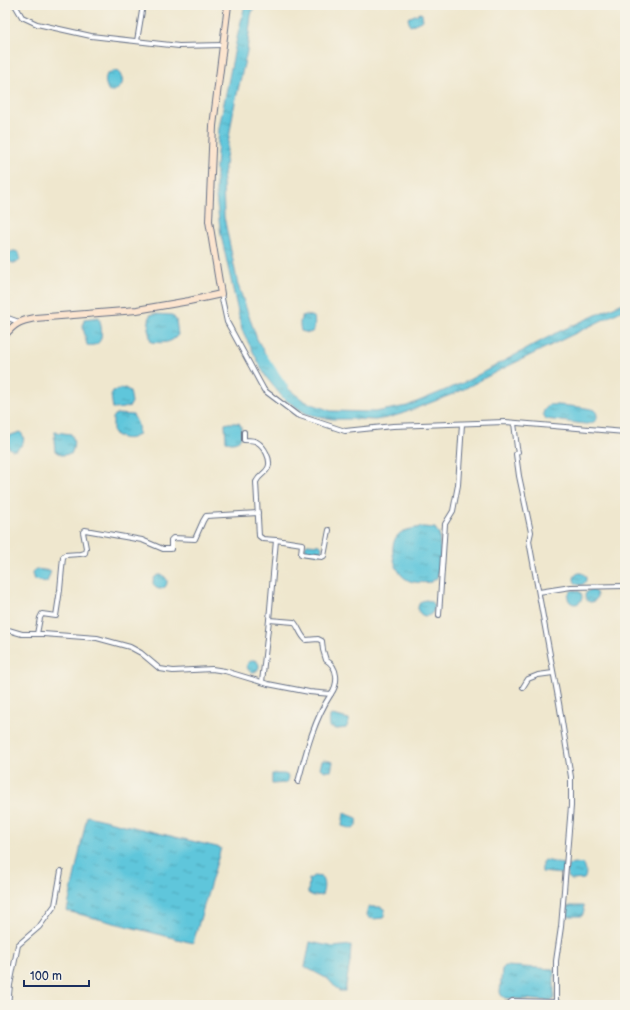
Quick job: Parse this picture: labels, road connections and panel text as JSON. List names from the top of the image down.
{
  "scale_bar": "100 m"
}
